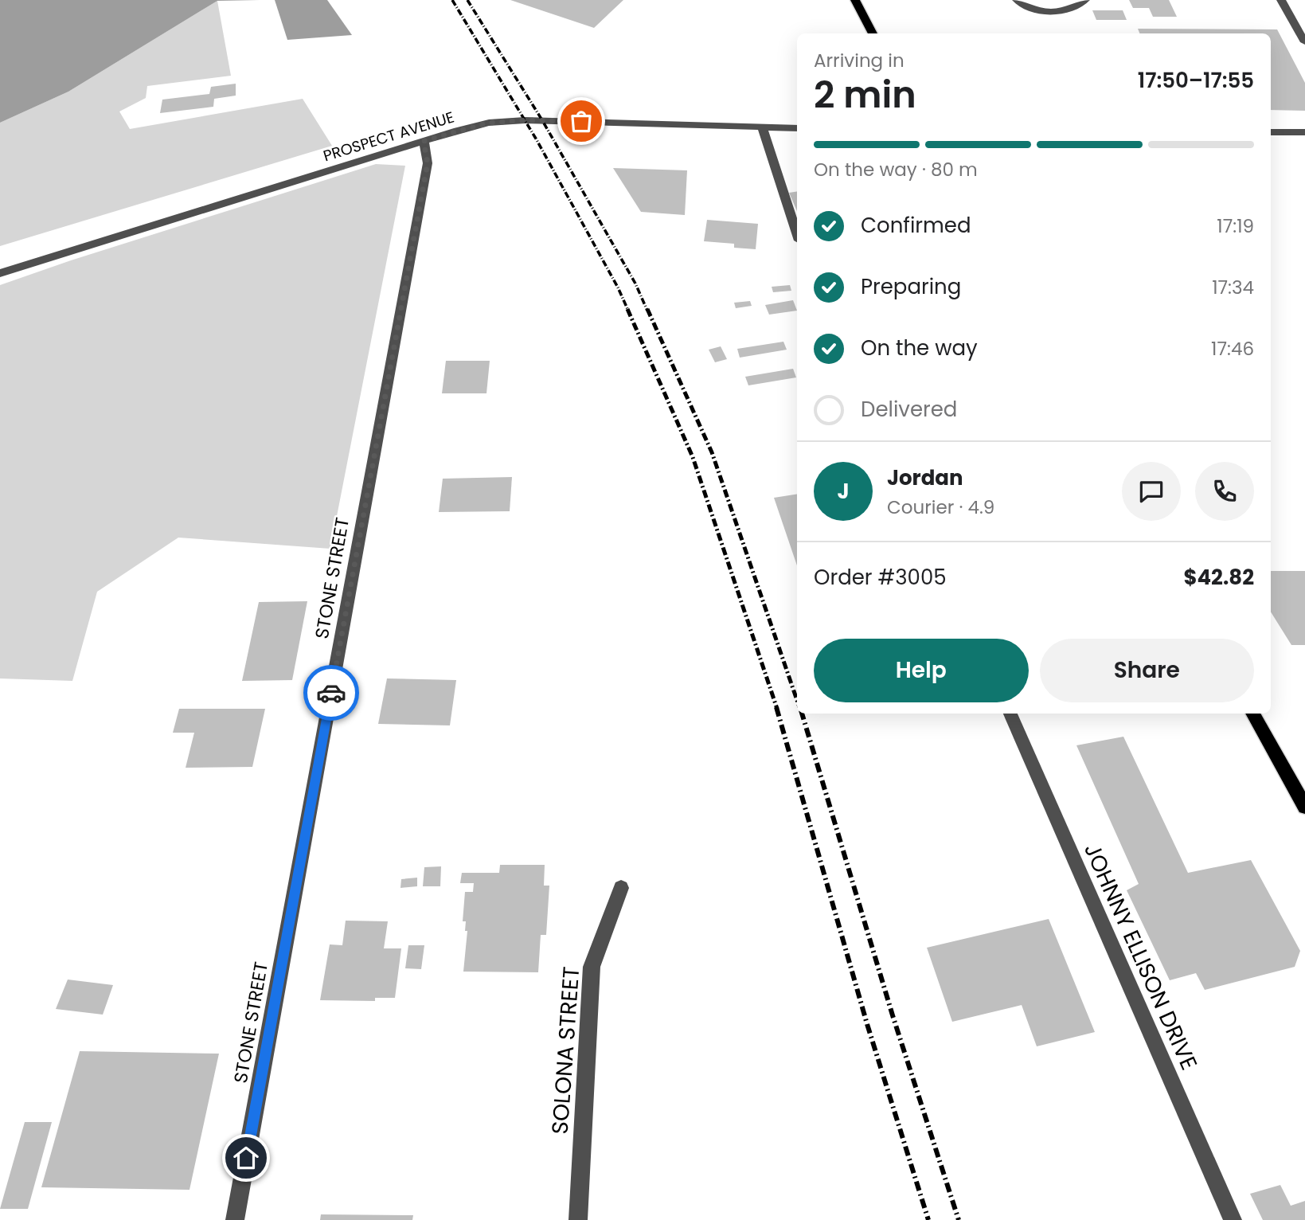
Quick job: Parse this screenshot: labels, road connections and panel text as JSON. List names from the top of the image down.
{
  "streets": {
    "street": [
      "PROSPECT AVENUE",
      "STONE STREET",
      "JOHNNY ELLISON DRIVE",
      "SOLONA STREET"
    ]
  },
  "crossings": [
    ["PROSPECT AVENUE", "STONE STREET"]
  ],
  "page": {
    "heading": ["2 min", "Arriving in", "17:50–17:55"],
    "panel": [
      "Jordan",
      "Courier · 4.9",
      "Order #3005",
      "$42.82"
    ],
    "bar": "On the way · 80 m",
    "list": [
      ["Confirmed", "17:19"],
      ["Preparing", "17:34"],
      ["On the way", "17:46"],
      "Delivered"
    ],
    "round": "J",
    "buttons": ["Help", "Share"]
  }
}
